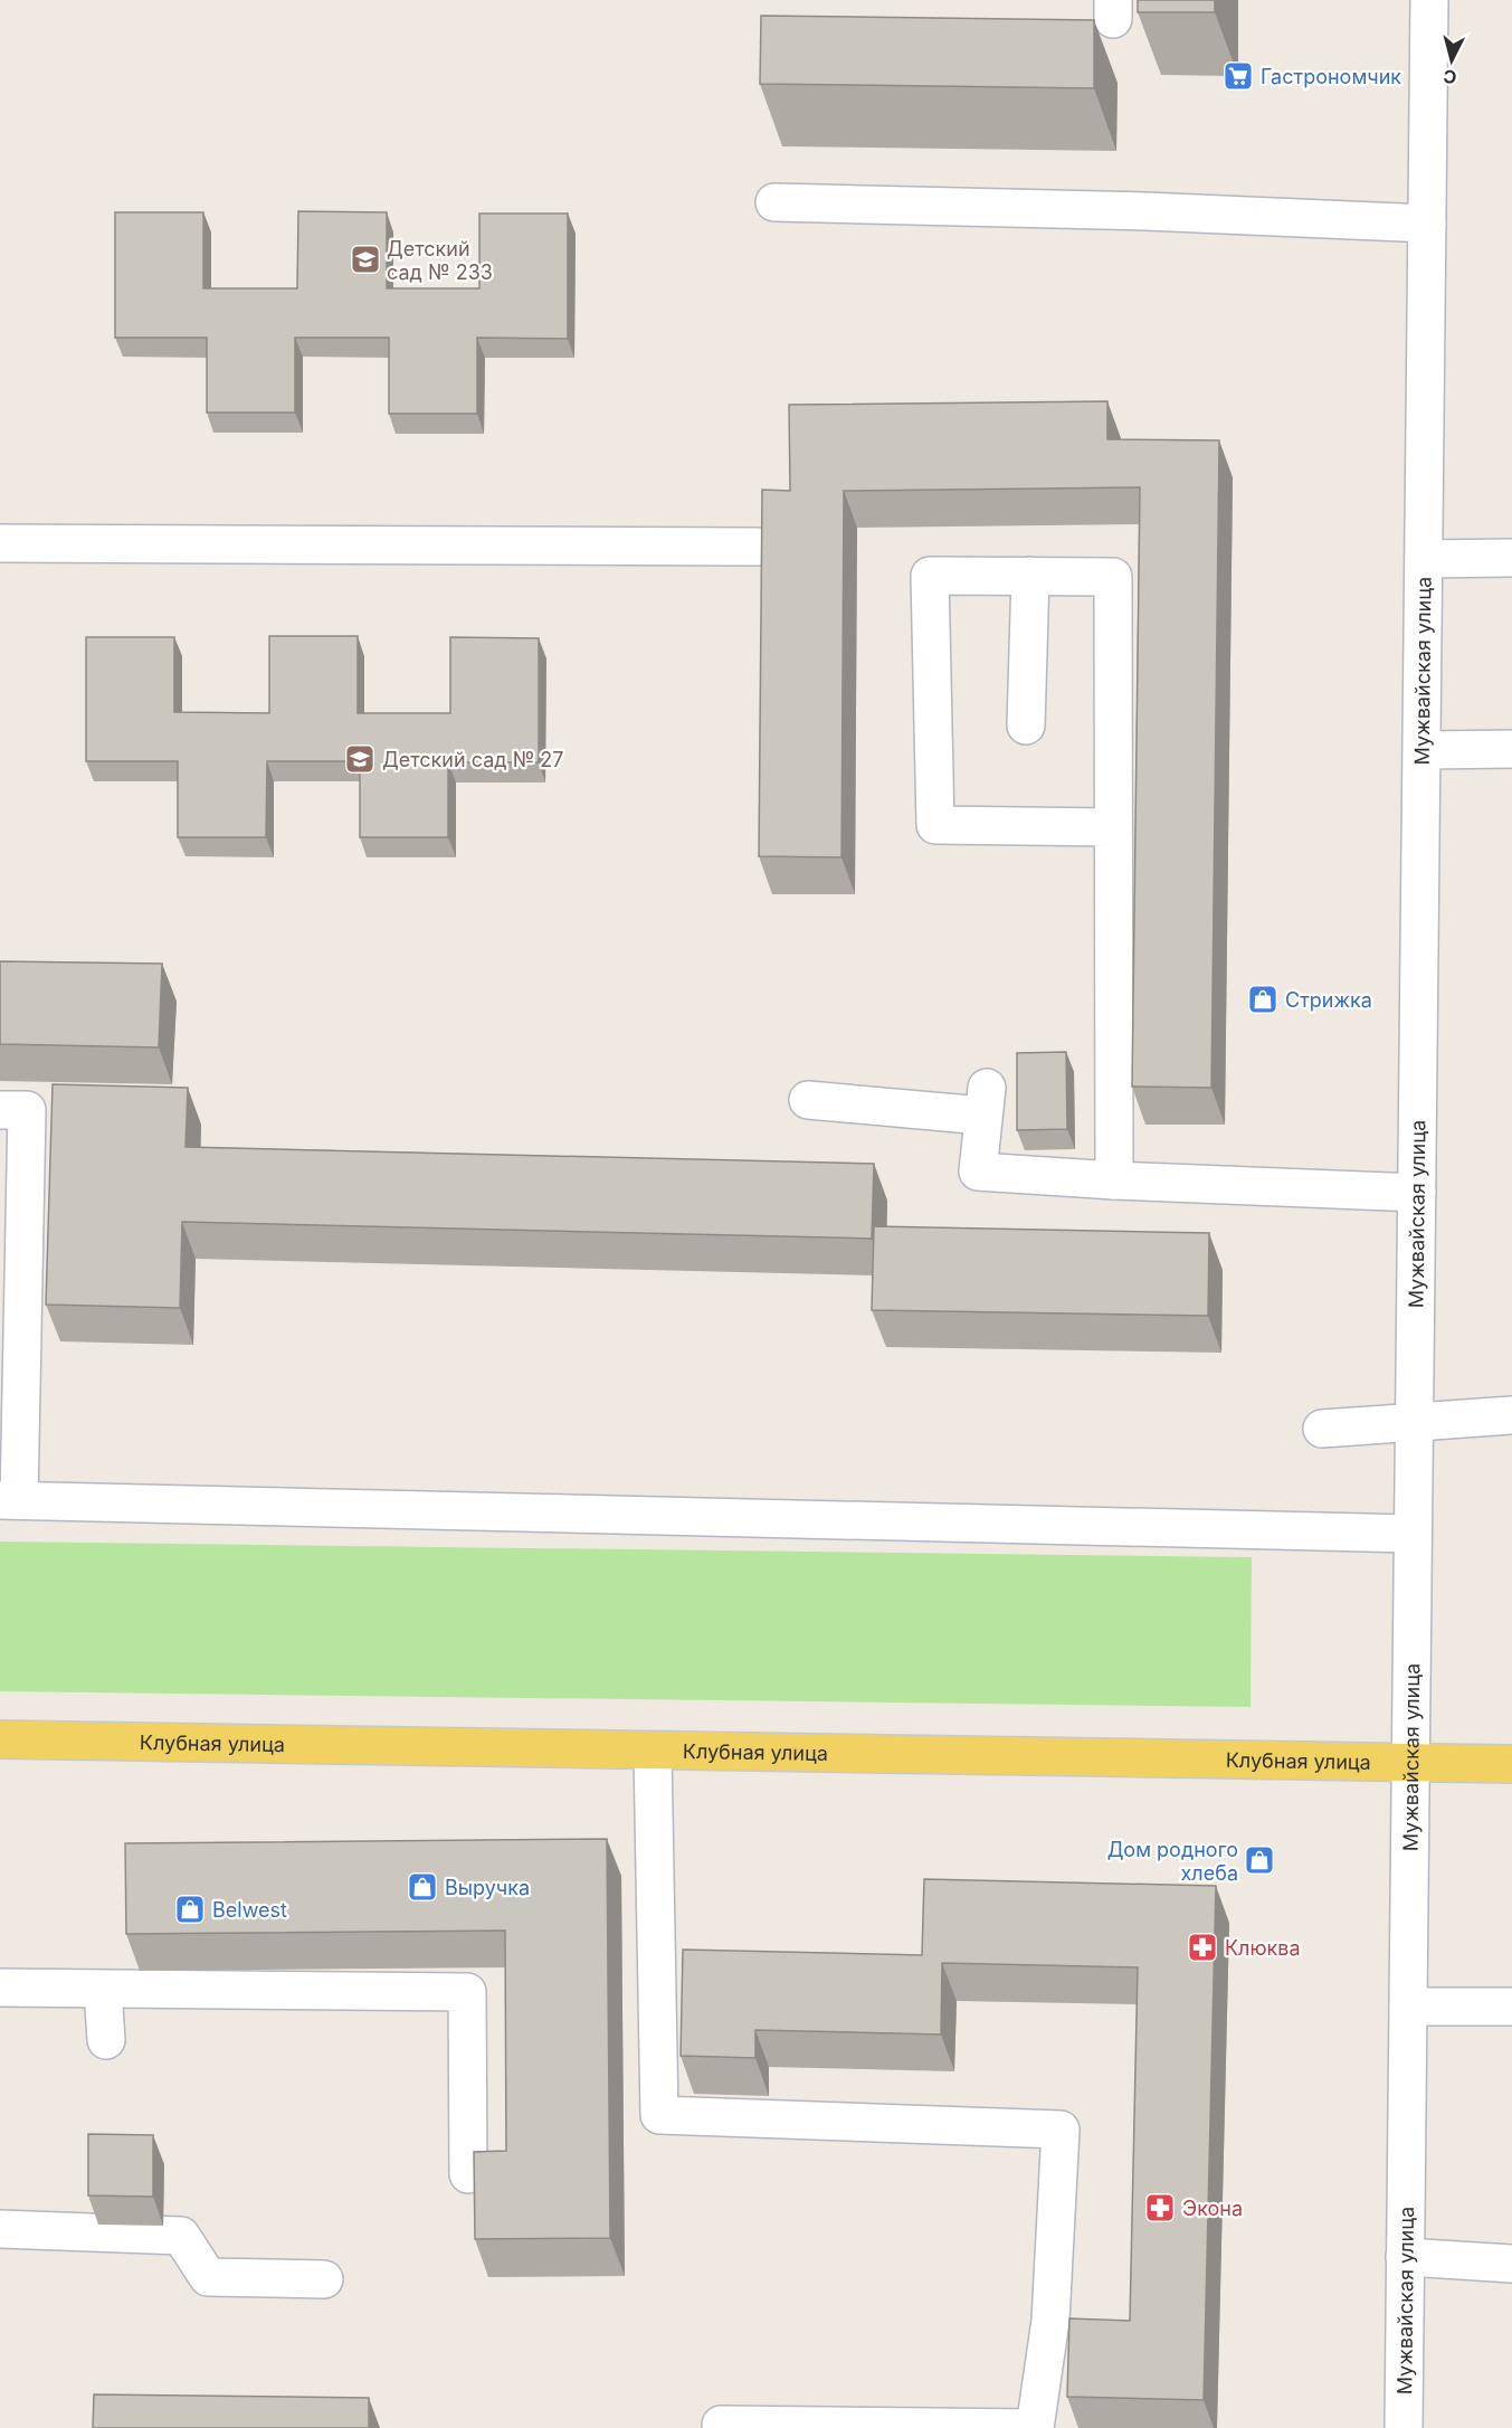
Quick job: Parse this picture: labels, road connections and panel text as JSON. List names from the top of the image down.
{
  "streets": {
    "main road": ["Клубная улица"],
    "street": ["Мужвайская улица"]
  },
  "crossings": [
    ["Мужвайская улица", "Клубная улица"]
  ],
  "places": {
    "supermarket": ["Гастрономчик"],
    "school or university": ["Детский сад № 233", "Детский сад № 27"],
    "shop": [
      "Стрижка",
      "Дом родного хлеба",
      "Выручка",
      "Belwest"
    ],
    "pharmacy": ["Клюква", "Экона"]
  },
  "north": "bottom"
}
